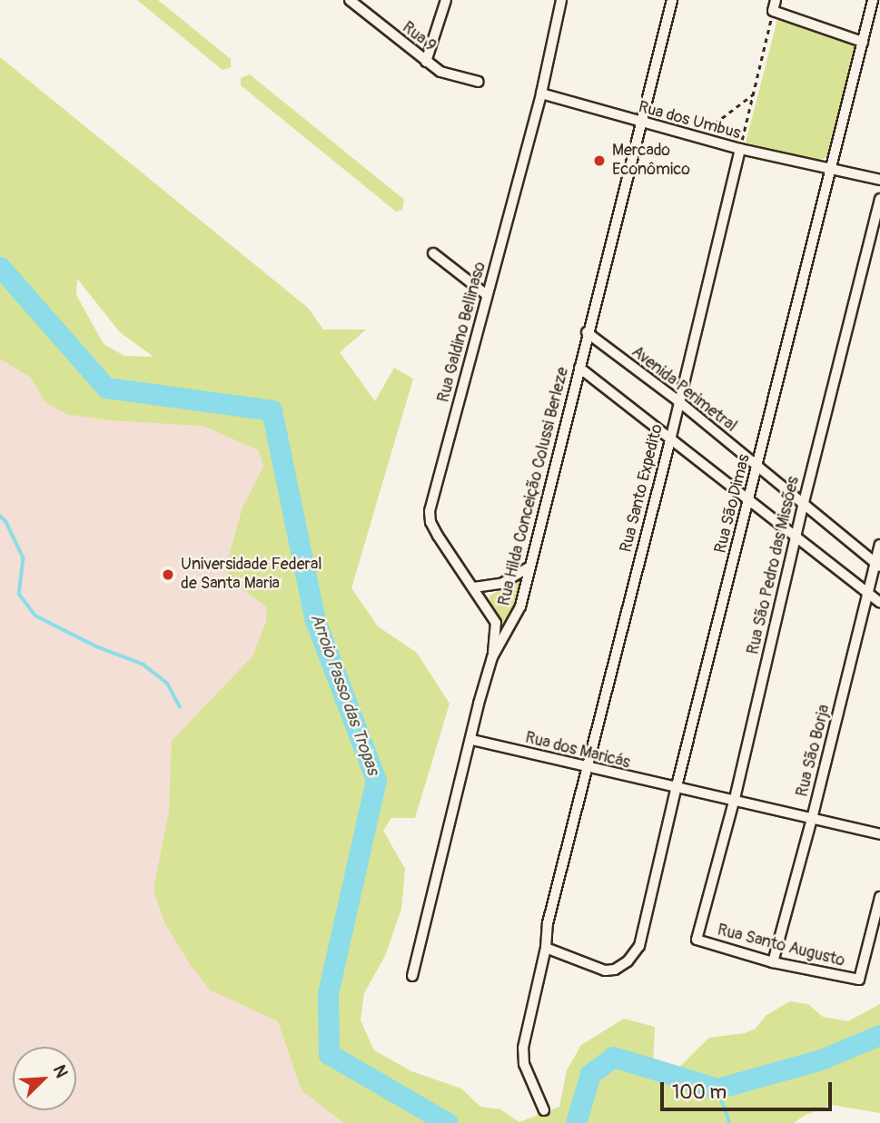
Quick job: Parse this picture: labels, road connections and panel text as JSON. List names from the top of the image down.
{
  "streets": {
    "street": [
      "Rua 9",
      "Rua dos Umbus",
      "Rua Galdino Bellinaso",
      "Avenida Perimetral",
      "Rua Hilda Conceição Colussi Berleze",
      "Rua Santo Expedito",
      "Rua São Dimas",
      "Rua São Pedro das Missões",
      "Rua dos Maricás",
      "Rua São Borja",
      "Rua Santo Augusto"
    ]
  },
  "crossings": [
    ["Rua dos Umbus", "Rua Galdino Bellinaso"],
    ["Rua dos Umbus", "Rua Hilda Conceição Colussi Berleze"],
    ["Rua dos Umbus", "Rua Santo Expedito"],
    ["Rua dos Umbus", "Rua São Dimas"],
    ["Avenida Perimetral", "Rua Hilda Conceição Colussi Berleze"],
    ["Avenida Perimetral", "Rua Santo Expedito"],
    ["Avenida Perimetral", "Rua São Dimas"],
    ["Avenida Perimetral", "Rua São Pedro das Missões"],
    ["Avenida Perimetral", "Rua São Borja"],
    ["Rua Hilda Conceição Colussi Berleze", "Rua dos Maricás"],
    ["Rua Santo Expedito", "Rua São Dimas"],
    ["Rua Santo Expedito", "Rua dos Maricás"],
    ["Rua São Dimas", "Rua dos Maricás"],
    ["Rua São Pedro das Missões", "Rua dos Maricás"],
    ["Rua São Pedro das Missões", "Rua Santo Augusto"],
    ["Rua dos Maricás", "Rua São Borja"],
    ["Rua São Borja", "Rua Santo Augusto"]
  ],
  "water": ["Arroio Passo das Tropas"],
  "places": ["Mercado Econômico", "Universidade Federal de Santa Maria"],
  "scale_bar": "100 m",
  "north": "top right"
}
